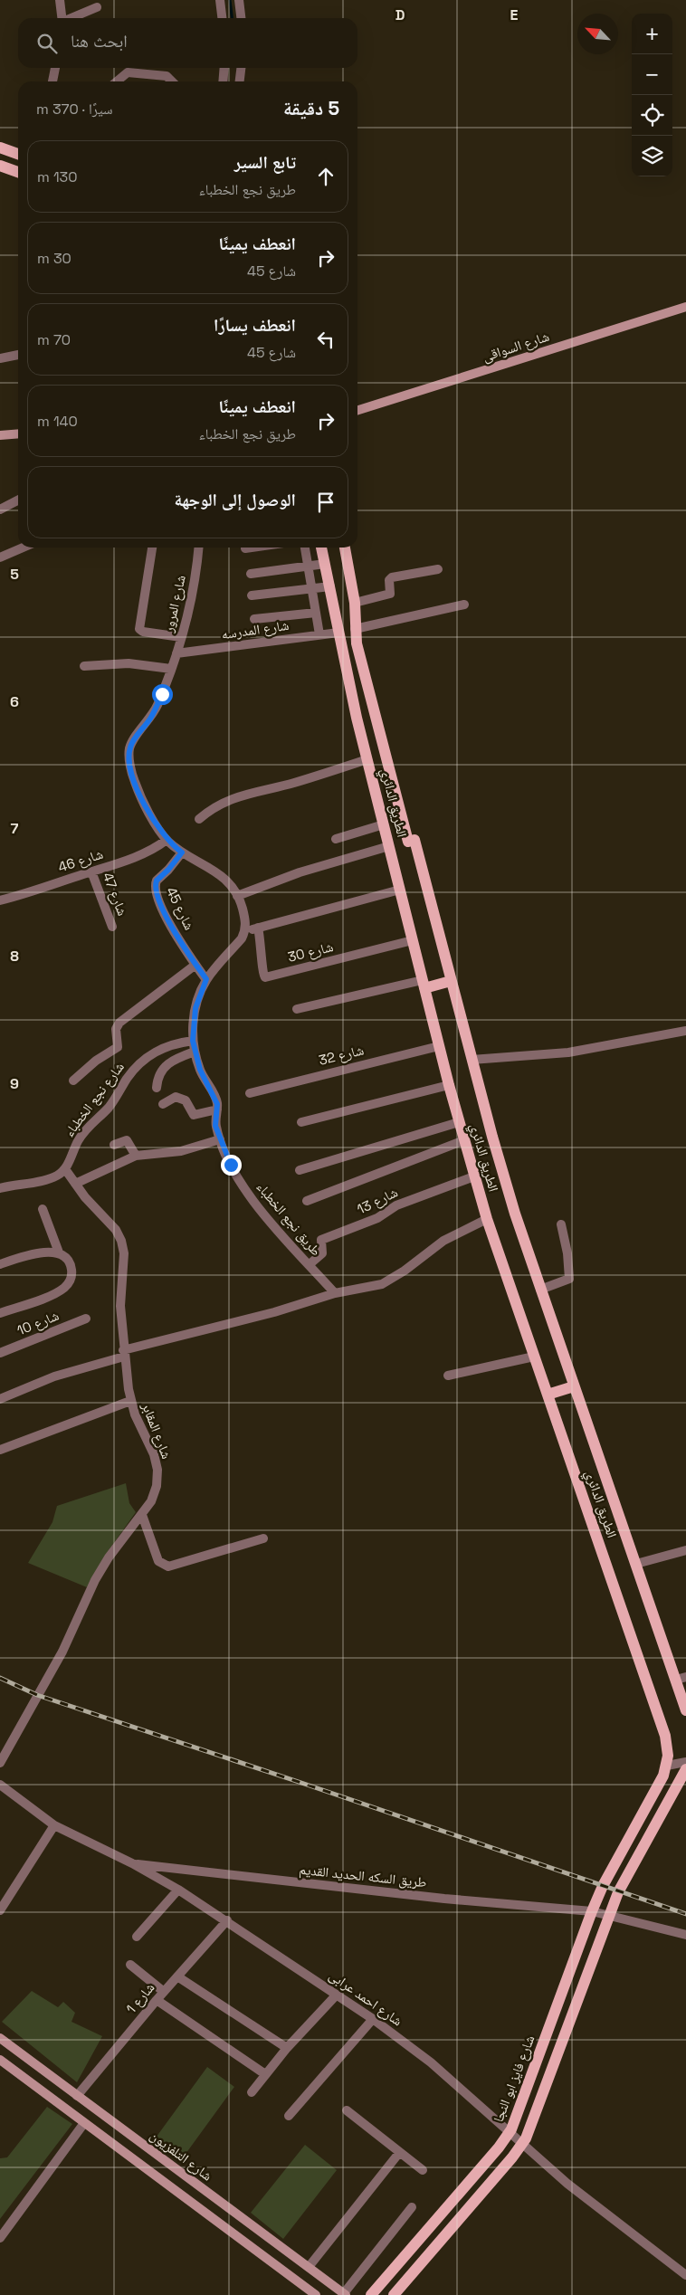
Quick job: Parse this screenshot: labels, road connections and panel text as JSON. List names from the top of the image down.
{
  "streets": {
    "main road": [
      "شارع السواقى",
      "الطريق الدائري",
      "شارع فايز ابو النجا",
      "شارع التلفزيون"
    ],
    "street": [
      "شارع المرور",
      "شارع المدرسه",
      "شارع 46",
      "شارع 47",
      "شارع 45",
      "شارع 30",
      "شارع 32",
      "شارع نجع الخطباء",
      "شارع 13",
      "طريق نجع الخطباء",
      "شارع 10",
      "شارع المقابر",
      "طريق السكه الحديد القديم",
      "شارع 1",
      "شارع احمد عرابى"
    ]
  },
  "crossings": [
    ["شارع المرور", "شارع المدرسه"],
    ["شارع المدرسه", "الطريق الدائري"],
    ["الطريق الدائري", "شارع 30"],
    ["الطريق الدائري", "شارع 32"],
    ["الطريق الدائري", "شارع 13"],
    ["الطريق الدائري", "شارع فايز ابو النجا"],
    ["شارع 46", "شارع 47"],
    ["شارع 45", "طريق نجع الخطباء"],
    ["شارع نجع الخطباء", "طريق نجع الخطباء"],
    ["شارع نجع الخطباء", "شارع المقابر"],
    ["شارع 13", "طريق نجع الخطباء"],
    ["طريق السكه الحديد القديم", "شارع احمد عرابى"],
    ["طريق السكه الحديد القديم", "شارع فايز ابو النجا"],
    ["شارع 1", "شارع احمد عرابى"],
    ["شارع 1", "شارع التلفزيون"],
    ["شارع احمد عرابى", "شارع فايز ابو النجا"]
  ],
  "north": "top left",
  "page": {
    "map_buttons": ["+", "−"],
    "search": "ابحث هنا",
    "heading": ["5 دقيقة", "سيرًا · 370 m"],
    "list": [
      ["تابع السير", "طريق نجع الخطباء", "130 m"],
      ["انعطف يمينًا", "شارع 45", "30 m"],
      ["انعطف يسارًا", "شارع 45", "70 m"],
      ["انعطف يمينًا", "طريق نجع الخطباء", "140 m"],
      "الوصول إلى الوجهة"
    ]
  },
  "grid": {
    "columns": ["D", "E"],
    "rows": [
      "5",
      "6",
      "7",
      "8",
      "9"
    ]
  }
}
